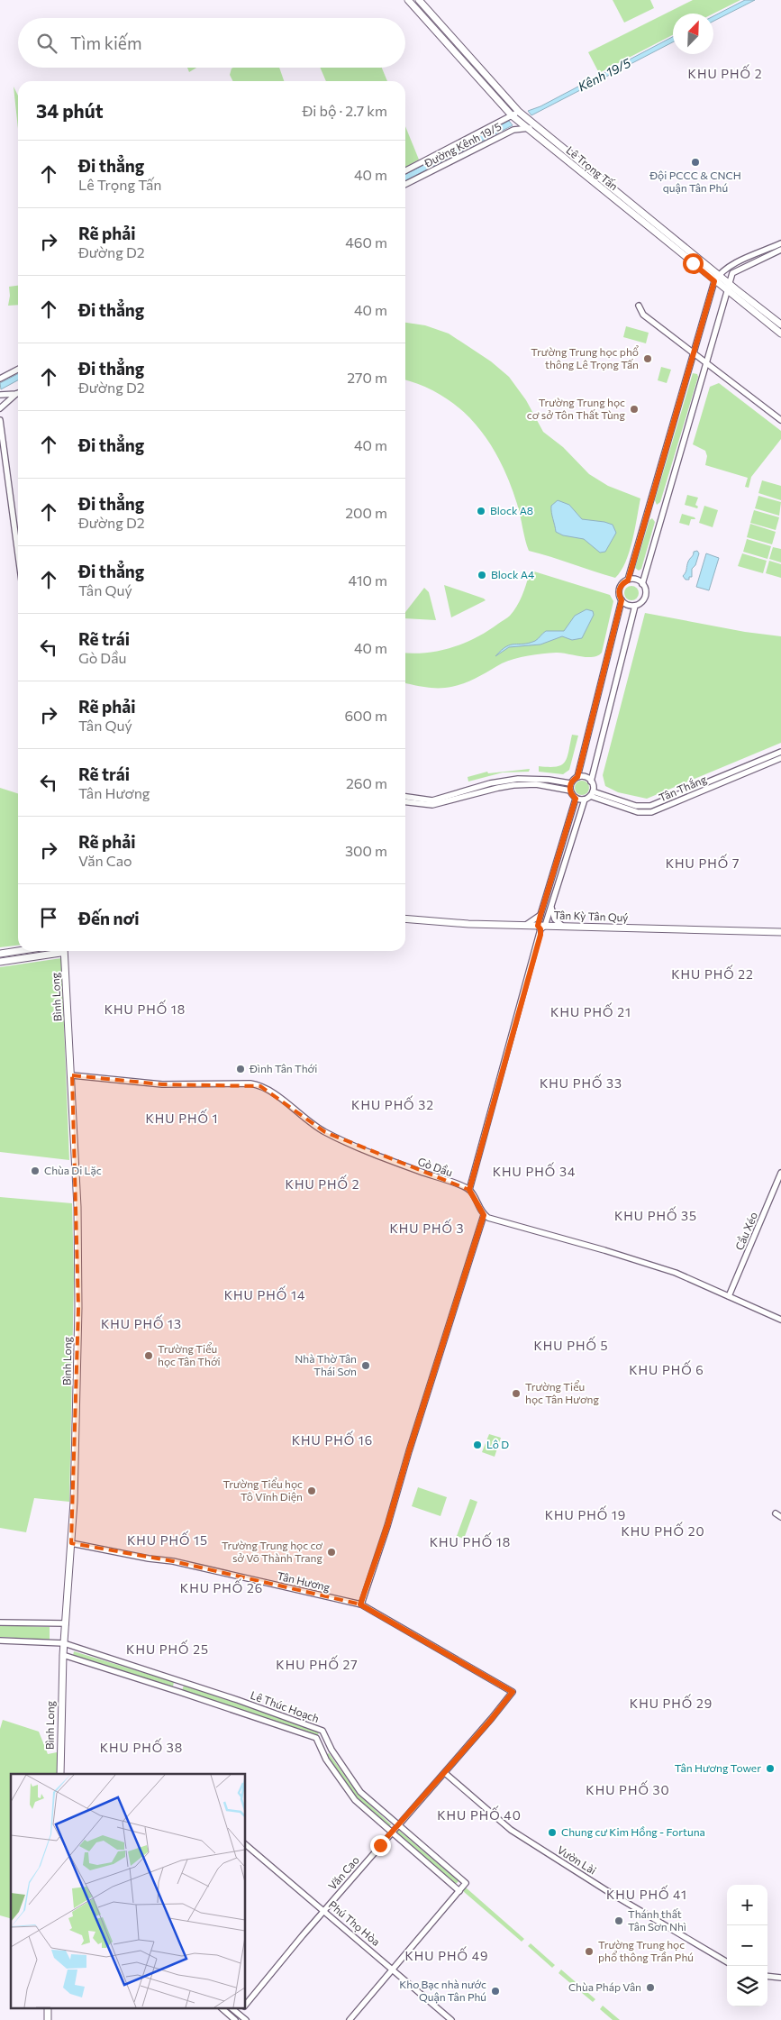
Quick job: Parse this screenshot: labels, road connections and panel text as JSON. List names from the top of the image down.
{
  "streets": {
    "main road": ["Lê Trọng Tấn", "Tân Kỳ Tân Quý", "Bình Long"],
    "street": [
      "Đường Kênh 19/5",
      "Tân Thắng",
      "Gò Dầu",
      "Cầu Xéo",
      "Tân Hương",
      "Lê Thúc Hoạch",
      "Vườn Lài",
      "Văn Cao",
      "Phú Thọ Hòa"
    ]
  },
  "crossings": [
    ["Đường Kênh 19/5", "Lê Trọng Tấn"],
    ["Bình Long", "Gò Dầu"],
    ["Bình Long", "Tân Hương"],
    ["Bình Long", "Lê Thúc Hoạch"],
    ["Tân Hương", "Văn Cao"],
    ["Lê Thúc Hoạch", "Văn Cao"],
    ["Vườn Lài", "Văn Cao"],
    ["Văn Cao", "Phú Thọ Hòa"]
  ],
  "districts": [
    "KHU PHỐ 2",
    "KHU PHỐ 7",
    "KHU PHỐ 22",
    "KHU PHỐ 18",
    "KHU PHỐ 21",
    "KHU PHỐ 33",
    "KHU PHỐ 32",
    "KHU PHỐ 1",
    "KHU PHỐ 34",
    "KHU PHỐ 2",
    "KHU PHỐ 35",
    "KHU PHỐ 3",
    "KHU PHỐ 14",
    "KHU PHỐ 13",
    "KHU PHỐ 5",
    "KHU PHỐ 6",
    "KHU PHỐ 16",
    "KHU PHỐ 19",
    "KHU PHỐ 20",
    "KHU PHỐ 15",
    "KHU PHỐ 18",
    "KHU PHỐ 26",
    "KHU PHỐ 25",
    "KHU PHỐ 27",
    "KHU PHỐ 29",
    "KHU PHỐ 38",
    "KHU PHỐ 30",
    "KHU PHỐ 40",
    "KHU PHỐ 41",
    "KHU PHỐ 49"
  ],
  "water": ["Kênh 19/5"],
  "places": [
    "Đội PCCC & CNCH quận Tân Phú",
    "Trường Trung học phổ thông Lê Trọng Tấn",
    "Trường Trung học cơ sở Tôn Thất Tùng",
    "Block A8",
    "Block A4",
    "Đình Tân Thới",
    "Chùa Di Lặc",
    "Trường Tiểu học Tân Thới",
    "Nhà Thờ Tân Thái Sơn",
    "Trường Tiểu học Tân Hương",
    "Lô D",
    "Trường Tiểu học Tô Vĩnh Diện",
    "Trường Trung học cơ sở Võ Thành Trang",
    "Tân Hương Tower",
    "Chung cư Kim Hồng - Fortuna",
    "Thánh thất Tân Sơn Nhì",
    "Trường Trung học phổ thông Trần Phú",
    "Chùa Pháp Vân",
    "Kho Bạc nhà nước Quận Tân Phú"
  ],
  "north": "top right",
  "page": {
    "search": "Tìm kiếm",
    "heading": ["34 phút", "Đi bộ · 2.7 km"],
    "list": [
      ["Đi thẳng", "Lê Trọng Tấn", "40 m"],
      ["Rẽ phải", "Đường D2", "460 m"],
      ["Đi thẳng", "40 m"],
      ["Đi thẳng", "Đường D2", "270 m"],
      ["Đi thẳng", "40 m"],
      ["Đi thẳng", "Đường D2", "200 m"],
      ["Đi thẳng", "Tân Quý", "410 m"],
      ["Rẽ trái", "Gò Dầu", "40 m"],
      ["Rẽ phải", "Tân Quý", "600 m"],
      ["Rẽ trái", "Tân Hương", "260 m"],
      ["Rẽ phải", "Văn Cao", "300 m"],
      "Đến nơi"
    ],
    "map_buttons": ["+", "−"]
  }
}
